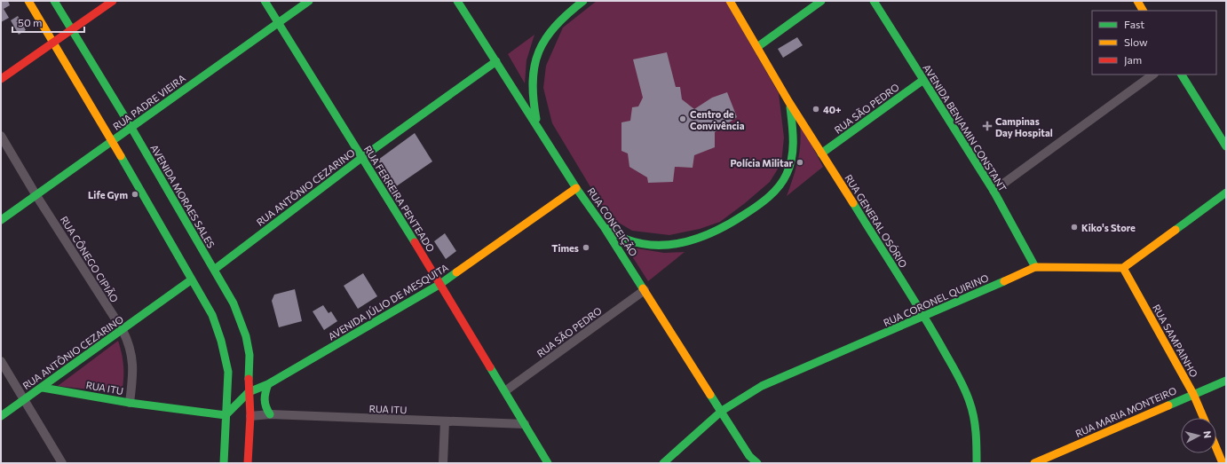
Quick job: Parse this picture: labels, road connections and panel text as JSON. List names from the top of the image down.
{
  "streets": {
    "main road": [
      "RUA PADRE VIEIRA",
      "RUA SÃO PEDRO",
      "AVENIDA BENJAMIN CONSTANT",
      "RUA ANTÔNIO CEZARINO",
      "AVENIDA MORAES SALES",
      "RUA FERREIRA PENTEADO",
      "RUA GENERAL OSÓRIO",
      "RUA CONCEIÇÃO",
      "RUA CORONEL QUIRINO",
      "AVENIDA JÚLIO DE MESQUITA",
      "RUA SAMPAINHO",
      "RUA ITU",
      "RUA MARIA MONTEIRO"
    ],
    "street": ["RUA CÔNEGO CIPIÃO"]
  },
  "crossings": [
    ["RUA PADRE VIEIRA", "AVENIDA MORAES SALES"],
    ["RUA PADRE VIEIRA", "RUA FERREIRA PENTEADO"],
    ["RUA PADRE VIEIRA", "RUA CÔNEGO CIPIÃO"],
    ["RUA SÃO PEDRO", "AVENIDA BENJAMIN CONSTANT"],
    ["RUA SÃO PEDRO", "RUA FERREIRA PENTEADO"],
    ["RUA SÃO PEDRO", "RUA GENERAL OSÓRIO"],
    ["RUA SÃO PEDRO", "RUA CONCEIÇÃO"],
    ["AVENIDA BENJAMIN CONSTANT", "RUA CORONEL QUIRINO"],
    ["RUA ANTÔNIO CEZARINO", "AVENIDA MORAES SALES"],
    ["RUA ANTÔNIO CEZARINO", "RUA FERREIRA PENTEADO"],
    ["RUA ANTÔNIO CEZARINO", "RUA CONCEIÇÃO"],
    ["RUA ANTÔNIO CEZARINO", "RUA CÔNEGO CIPIÃO"],
    ["RUA ANTÔNIO CEZARINO", "RUA ITU"],
    ["AVENIDA MORAES SALES", "AVENIDA JÚLIO DE MESQUITA"],
    ["AVENIDA MORAES SALES", "RUA ITU"],
    ["RUA FERREIRA PENTEADO", "AVENIDA JÚLIO DE MESQUITA"],
    ["RUA FERREIRA PENTEADO", "RUA ITU"],
    ["RUA GENERAL OSÓRIO", "RUA CORONEL QUIRINO"],
    ["RUA CONCEIÇÃO", "RUA CORONEL QUIRINO"],
    ["RUA CONCEIÇÃO", "AVENIDA JÚLIO DE MESQUITA"],
    ["RUA CÔNEGO CIPIÃO", "RUA ITU"],
    ["RUA CORONEL QUIRINO", "RUA SAMPAINHO"],
    ["AVENIDA JÚLIO DE MESQUITA", "RUA ITU"],
    ["RUA SAMPAINHO", "RUA MARIA MONTEIRO"]
  ],
  "places": {
    "other": [
      "40+",
      "Centro de Convivência",
      "Polícia Militar",
      "Life Gym",
      "Kiko's Store",
      "Times"
    ],
    "health": ["Campinas Day Hospital"]
  },
  "legend": ["Fast", "Slow", "Jam"],
  "scale_bar": "50 m",
  "north": "right"
}
